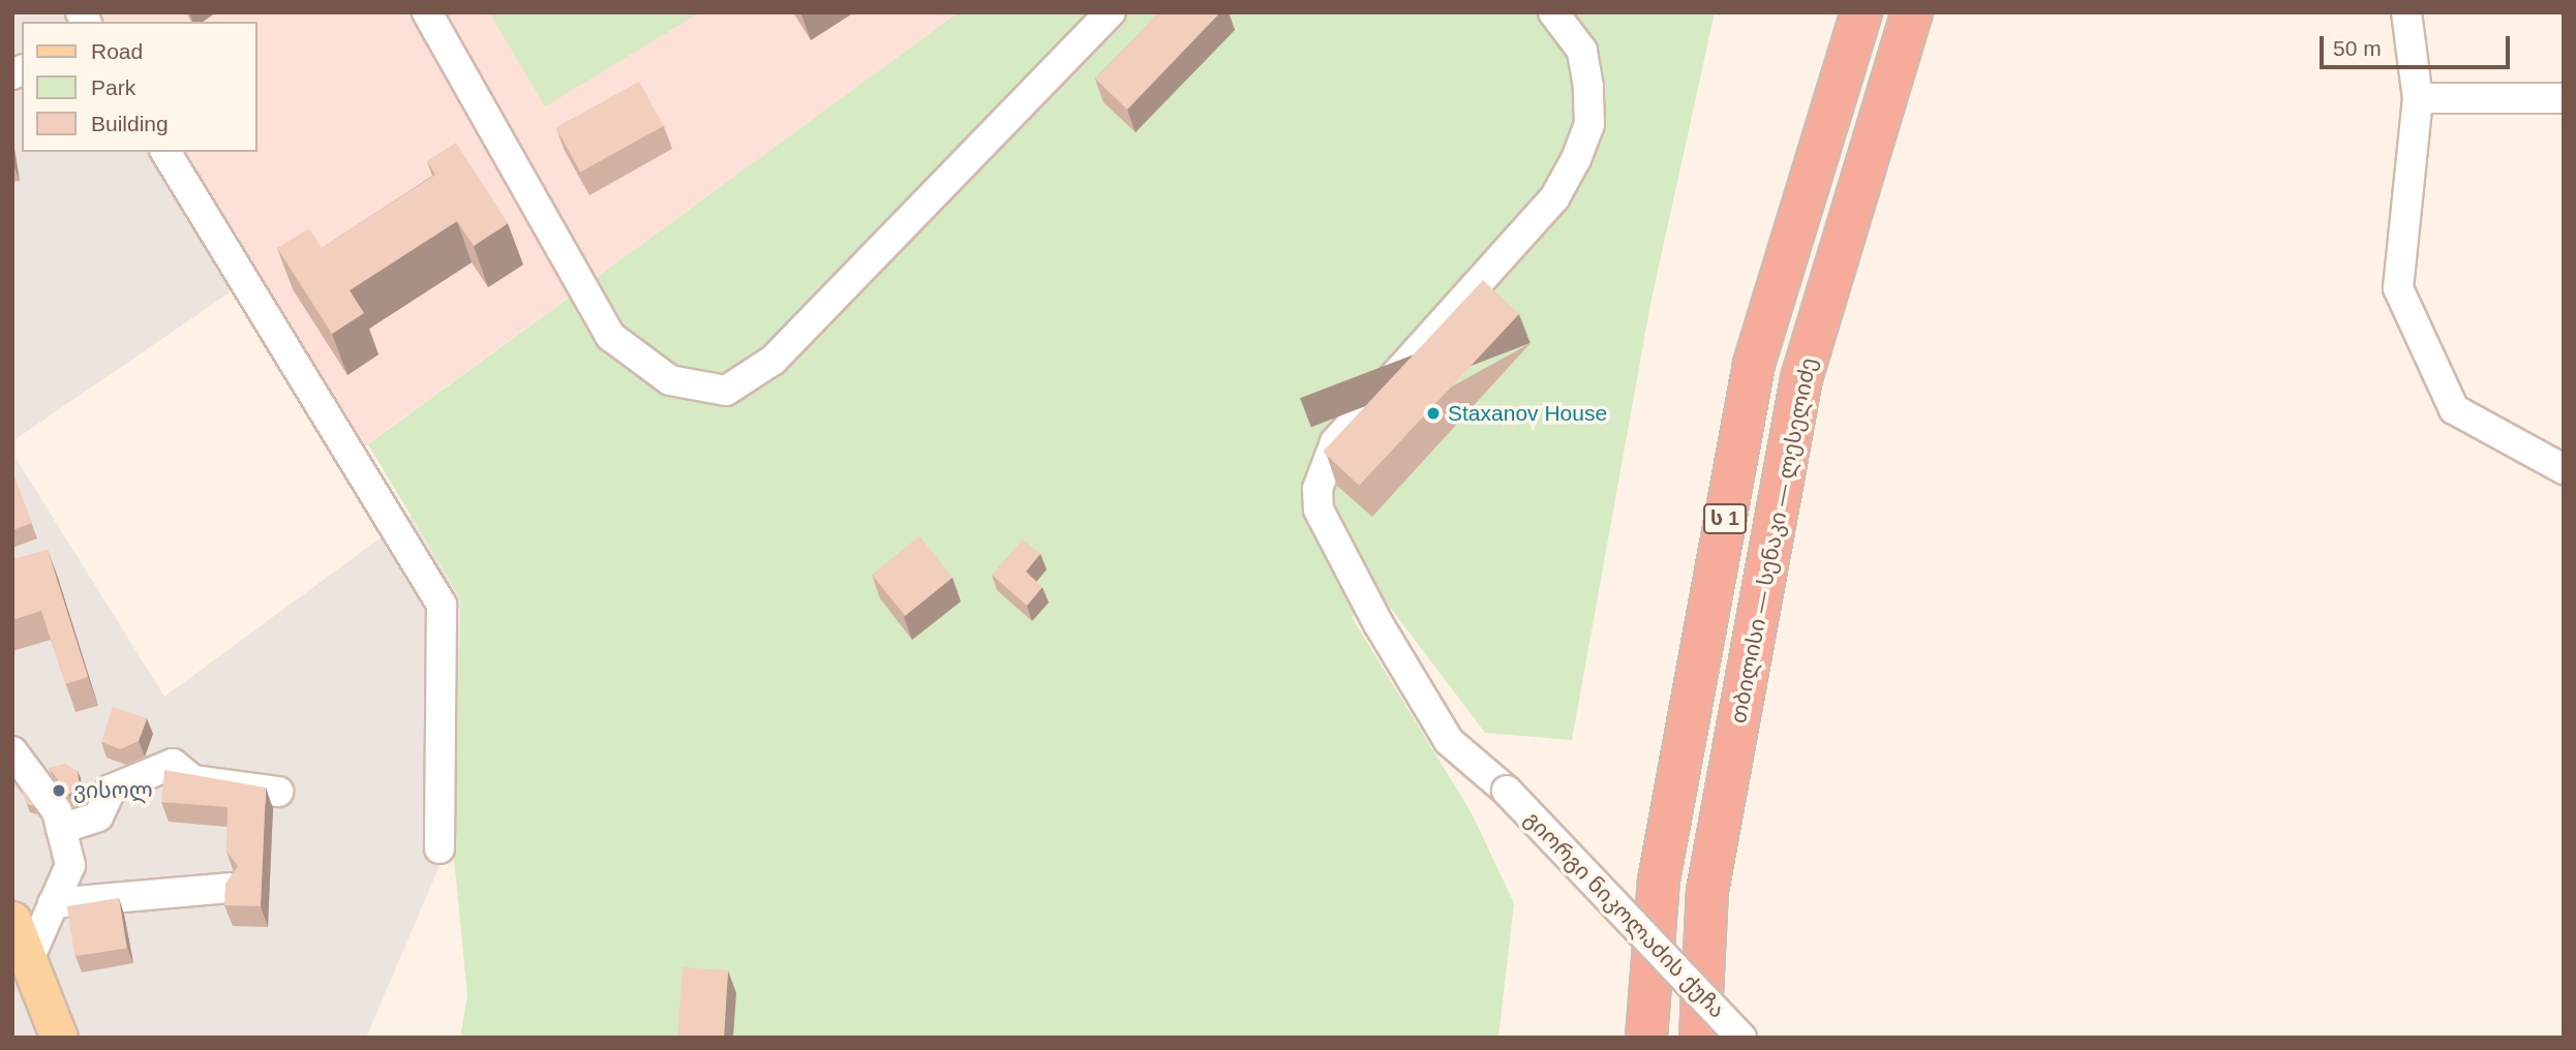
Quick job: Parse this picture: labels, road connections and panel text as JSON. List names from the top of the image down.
{
  "streets": {
    "highway": ["ს 1", "თბილისი — სენაკი — ლესელიძე"],
    "street": ["გიორგი ნიკოლაძის ქუჩა"]
  },
  "places": ["Staxanov House", "ვისოლ"],
  "legend": ["Road", "Park", "Building"],
  "scale_bar": "50 m"
}
